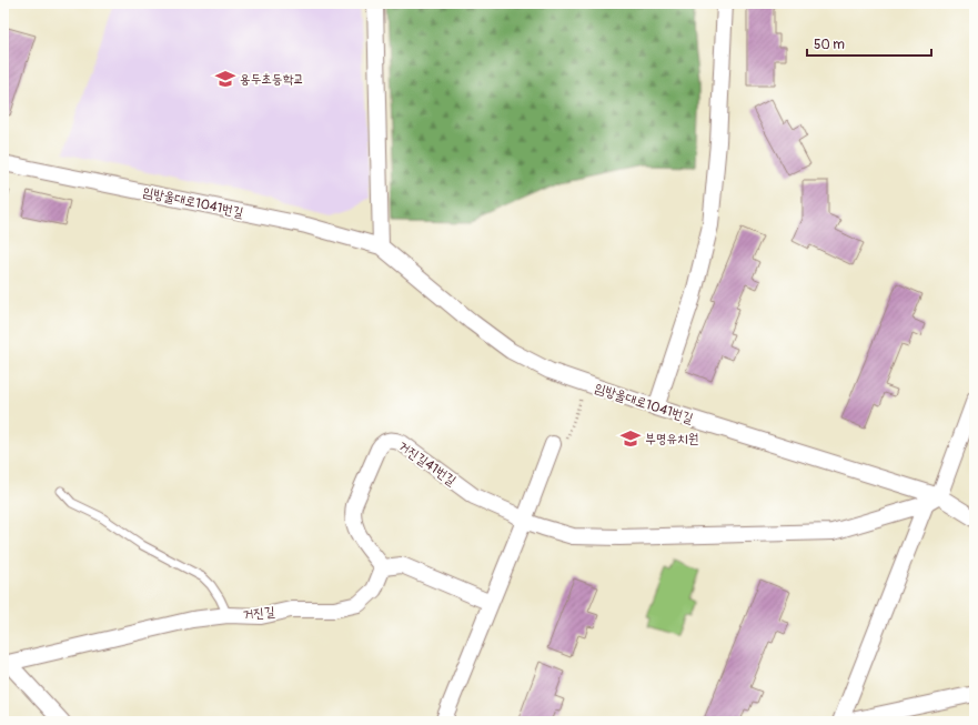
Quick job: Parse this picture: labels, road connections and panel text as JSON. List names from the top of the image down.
{
  "streets": {
    "street": ["임방울대로1041번길", "거진길41번길", "거진길"]
  },
  "crossings": [
    ["거진길41번길", "거진길"]
  ],
  "places": {
    "school or university": ["용두초등학교", "부명유치원"]
  },
  "scale_bar": "50 m"
}
